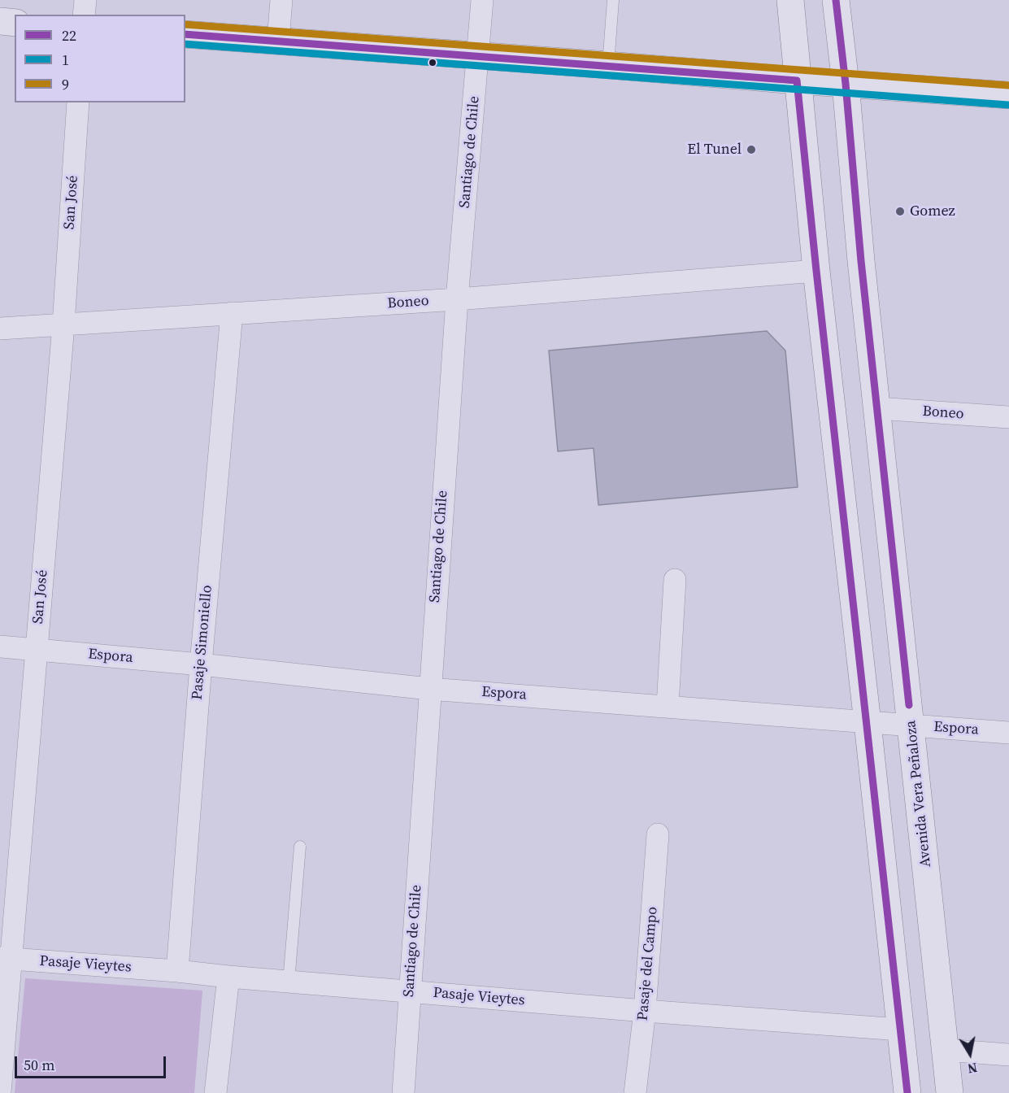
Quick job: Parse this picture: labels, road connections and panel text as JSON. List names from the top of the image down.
{
  "streets": {
    "main road": ["Avenida Vera Peñaloza"],
    "street": [
      "Santiago de Chile",
      "San José",
      "Boneo",
      "Pasaje Simoniello",
      "Espora",
      "Pasaje del Campo",
      "Pasaje Vieytes"
    ]
  },
  "crossings": [
    ["Santiago de Chile", "Boneo"],
    ["Santiago de Chile", "Espora"],
    ["Santiago de Chile", "Pasaje Vieytes"],
    ["San José", "Boneo"],
    ["San José", "Espora"],
    ["San José", "Pasaje Vieytes"],
    ["Boneo", "Pasaje Simoniello"],
    ["Boneo", "Avenida Vera Peñaloza"],
    ["Pasaje Simoniello", "Espora"],
    ["Pasaje Simoniello", "Pasaje Vieytes"],
    ["Espora", "Avenida Vera Peñaloza"],
    ["Pasaje del Campo", "Pasaje Vieytes"]
  ],
  "places": ["El Tunel", "Gomez"],
  "lines": ["transit line 22", "transit line 9", "transit line 1"],
  "legend": ["22", "1", "9"],
  "scale_bar": "50 m",
  "north": "bottom"
}
